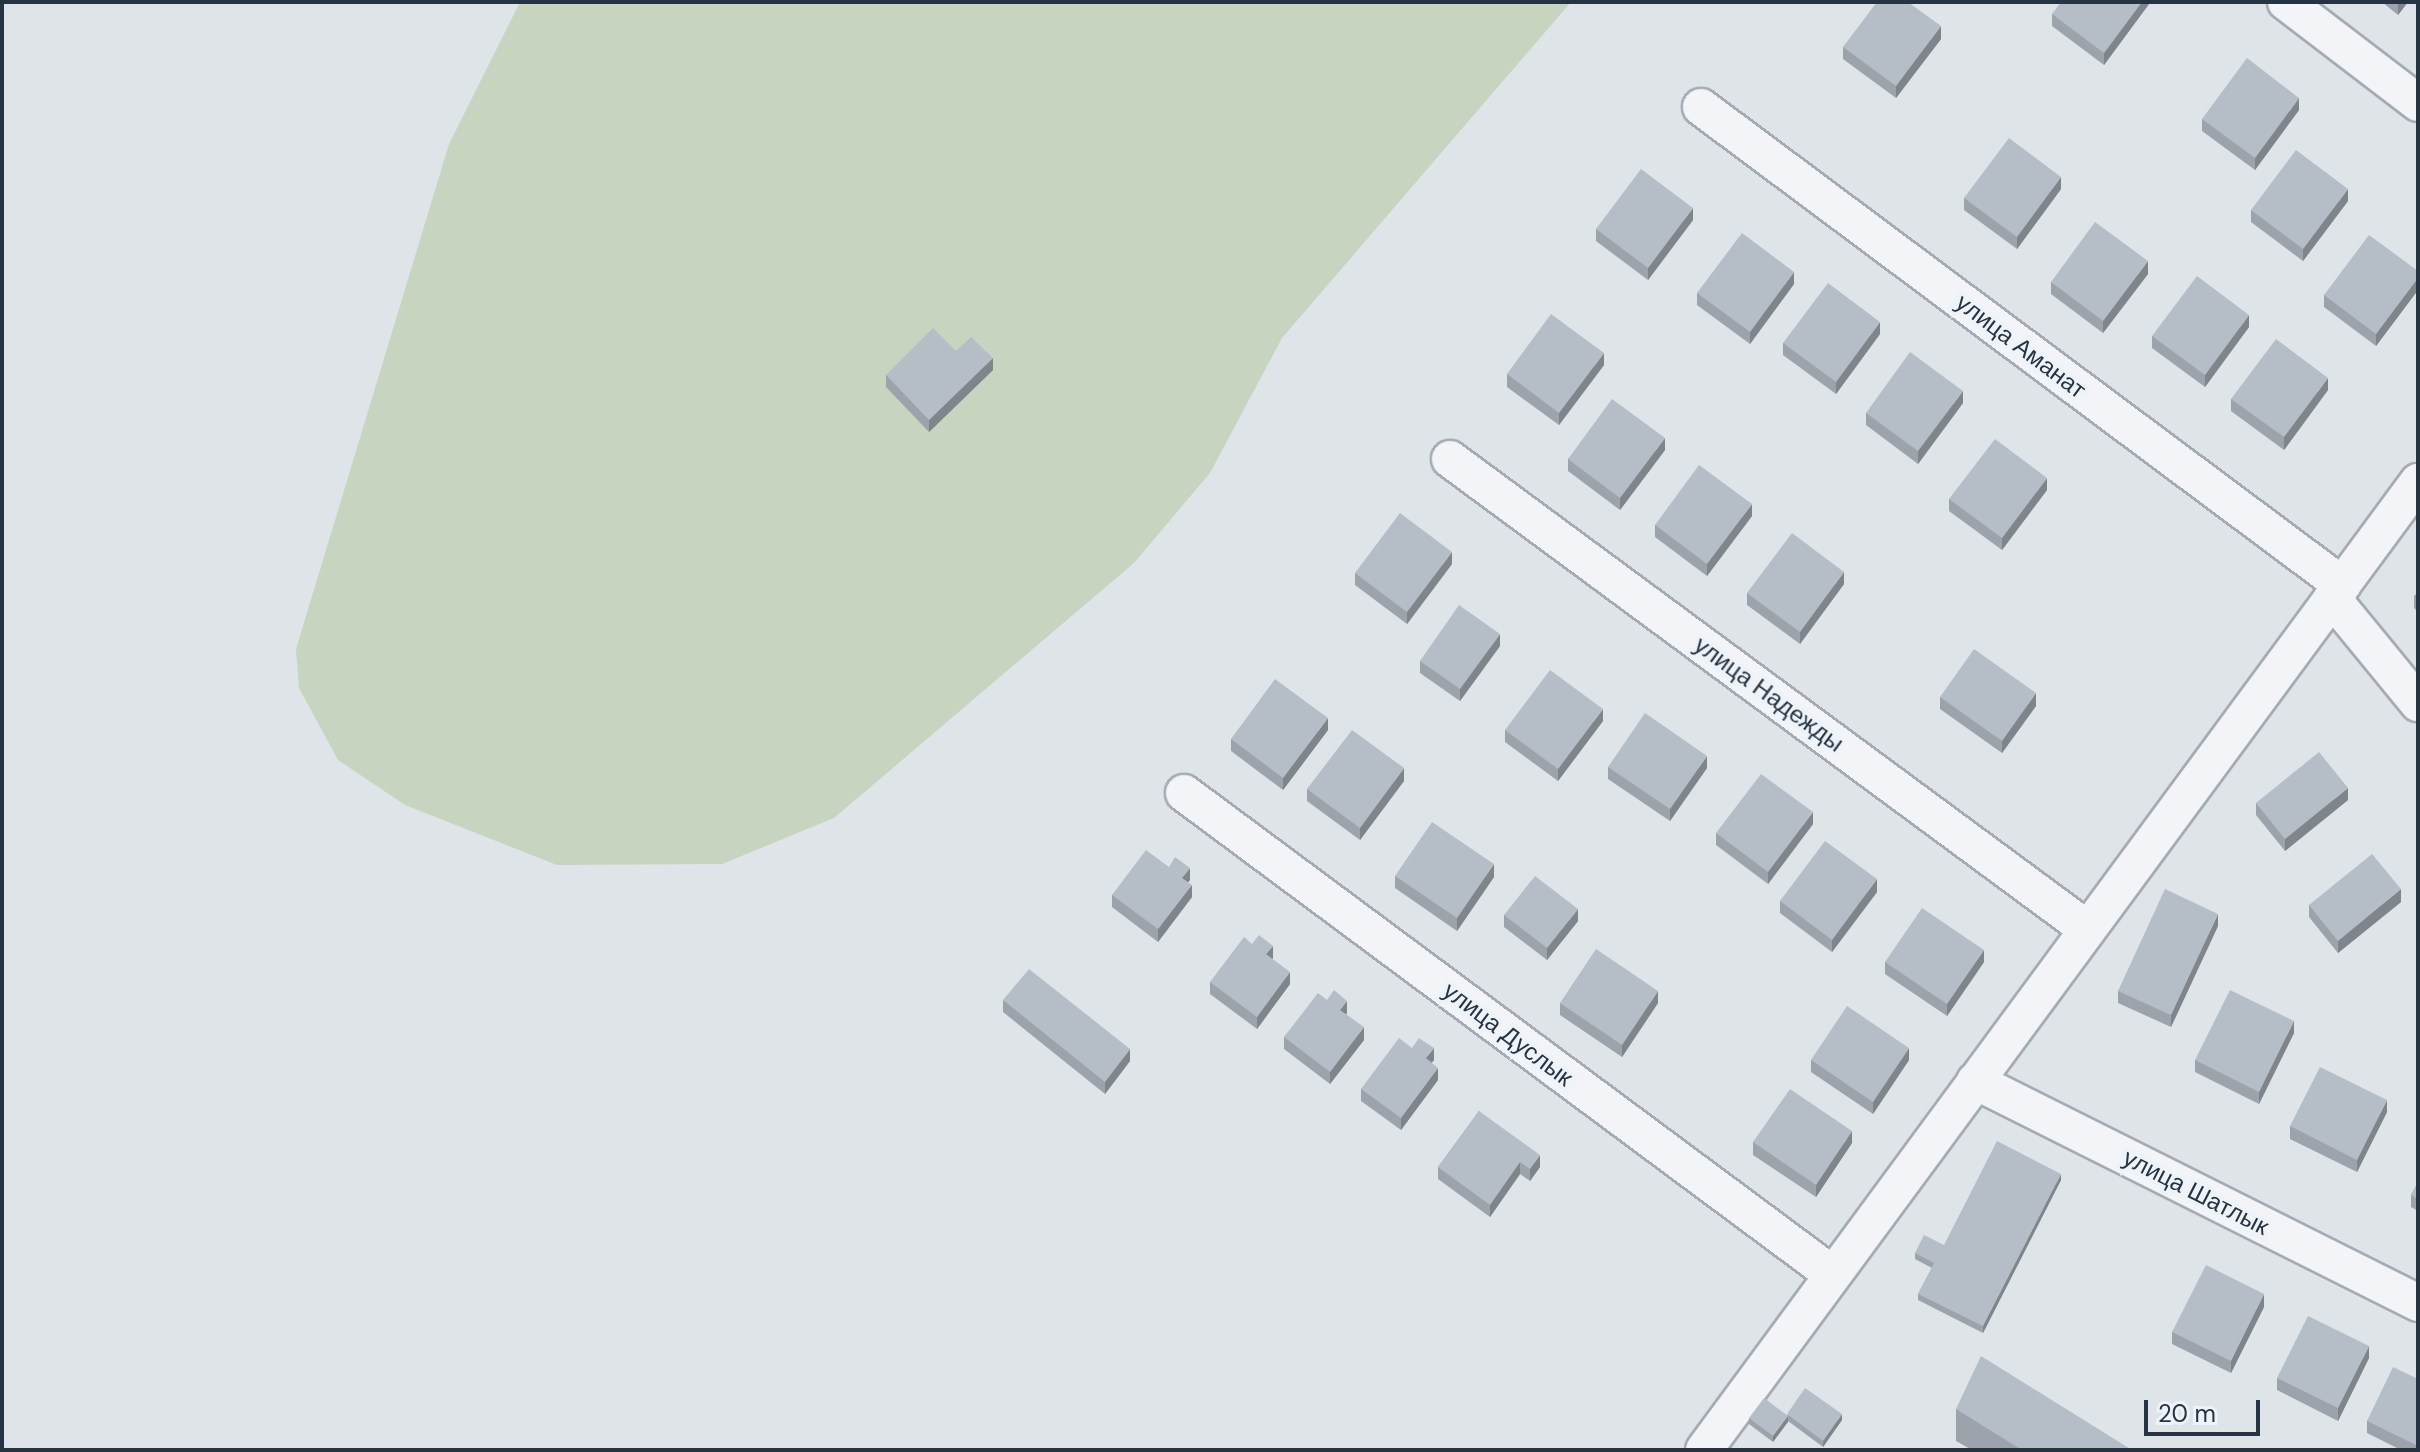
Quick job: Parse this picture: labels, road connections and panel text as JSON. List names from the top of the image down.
{
  "streets": {
    "street": [
      "улица Аманат",
      "улица Надежды",
      "улица Дуслык",
      "улица Шатлык"
    ]
  },
  "scale_bar": "20 m"
}
